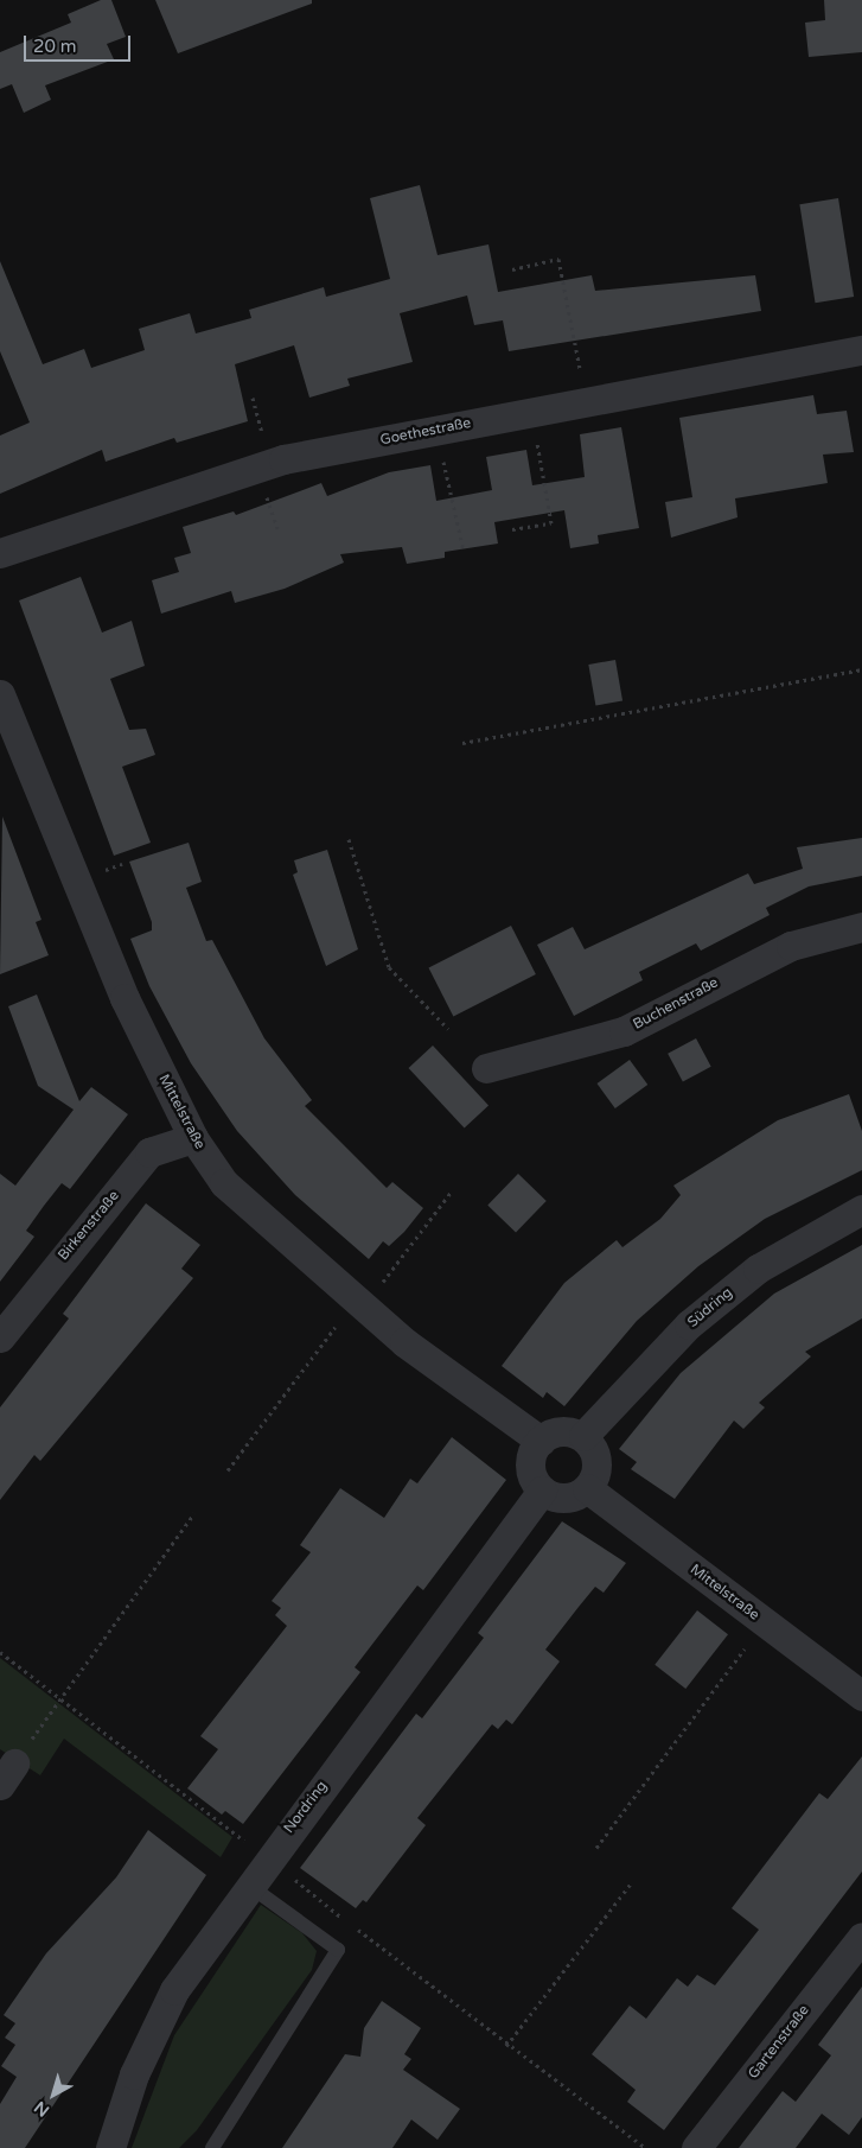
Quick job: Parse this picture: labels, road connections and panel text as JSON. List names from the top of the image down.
{
  "streets": {
    "street": [
      "Goethestraße",
      "Buchenstraße",
      "Mittelstraße",
      "Birkenstraße",
      "Südring",
      "Nordring",
      "Gartenstraße"
    ]
  },
  "crossings": [
    ["Mittelstraße", "Birkenstraße"],
    ["Mittelstraße", "Südring"],
    ["Mittelstraße", "Nordring"],
    ["Südring", "Nordring"]
  ],
  "scale_bar": "20 m",
  "north": "bottom left"
}
